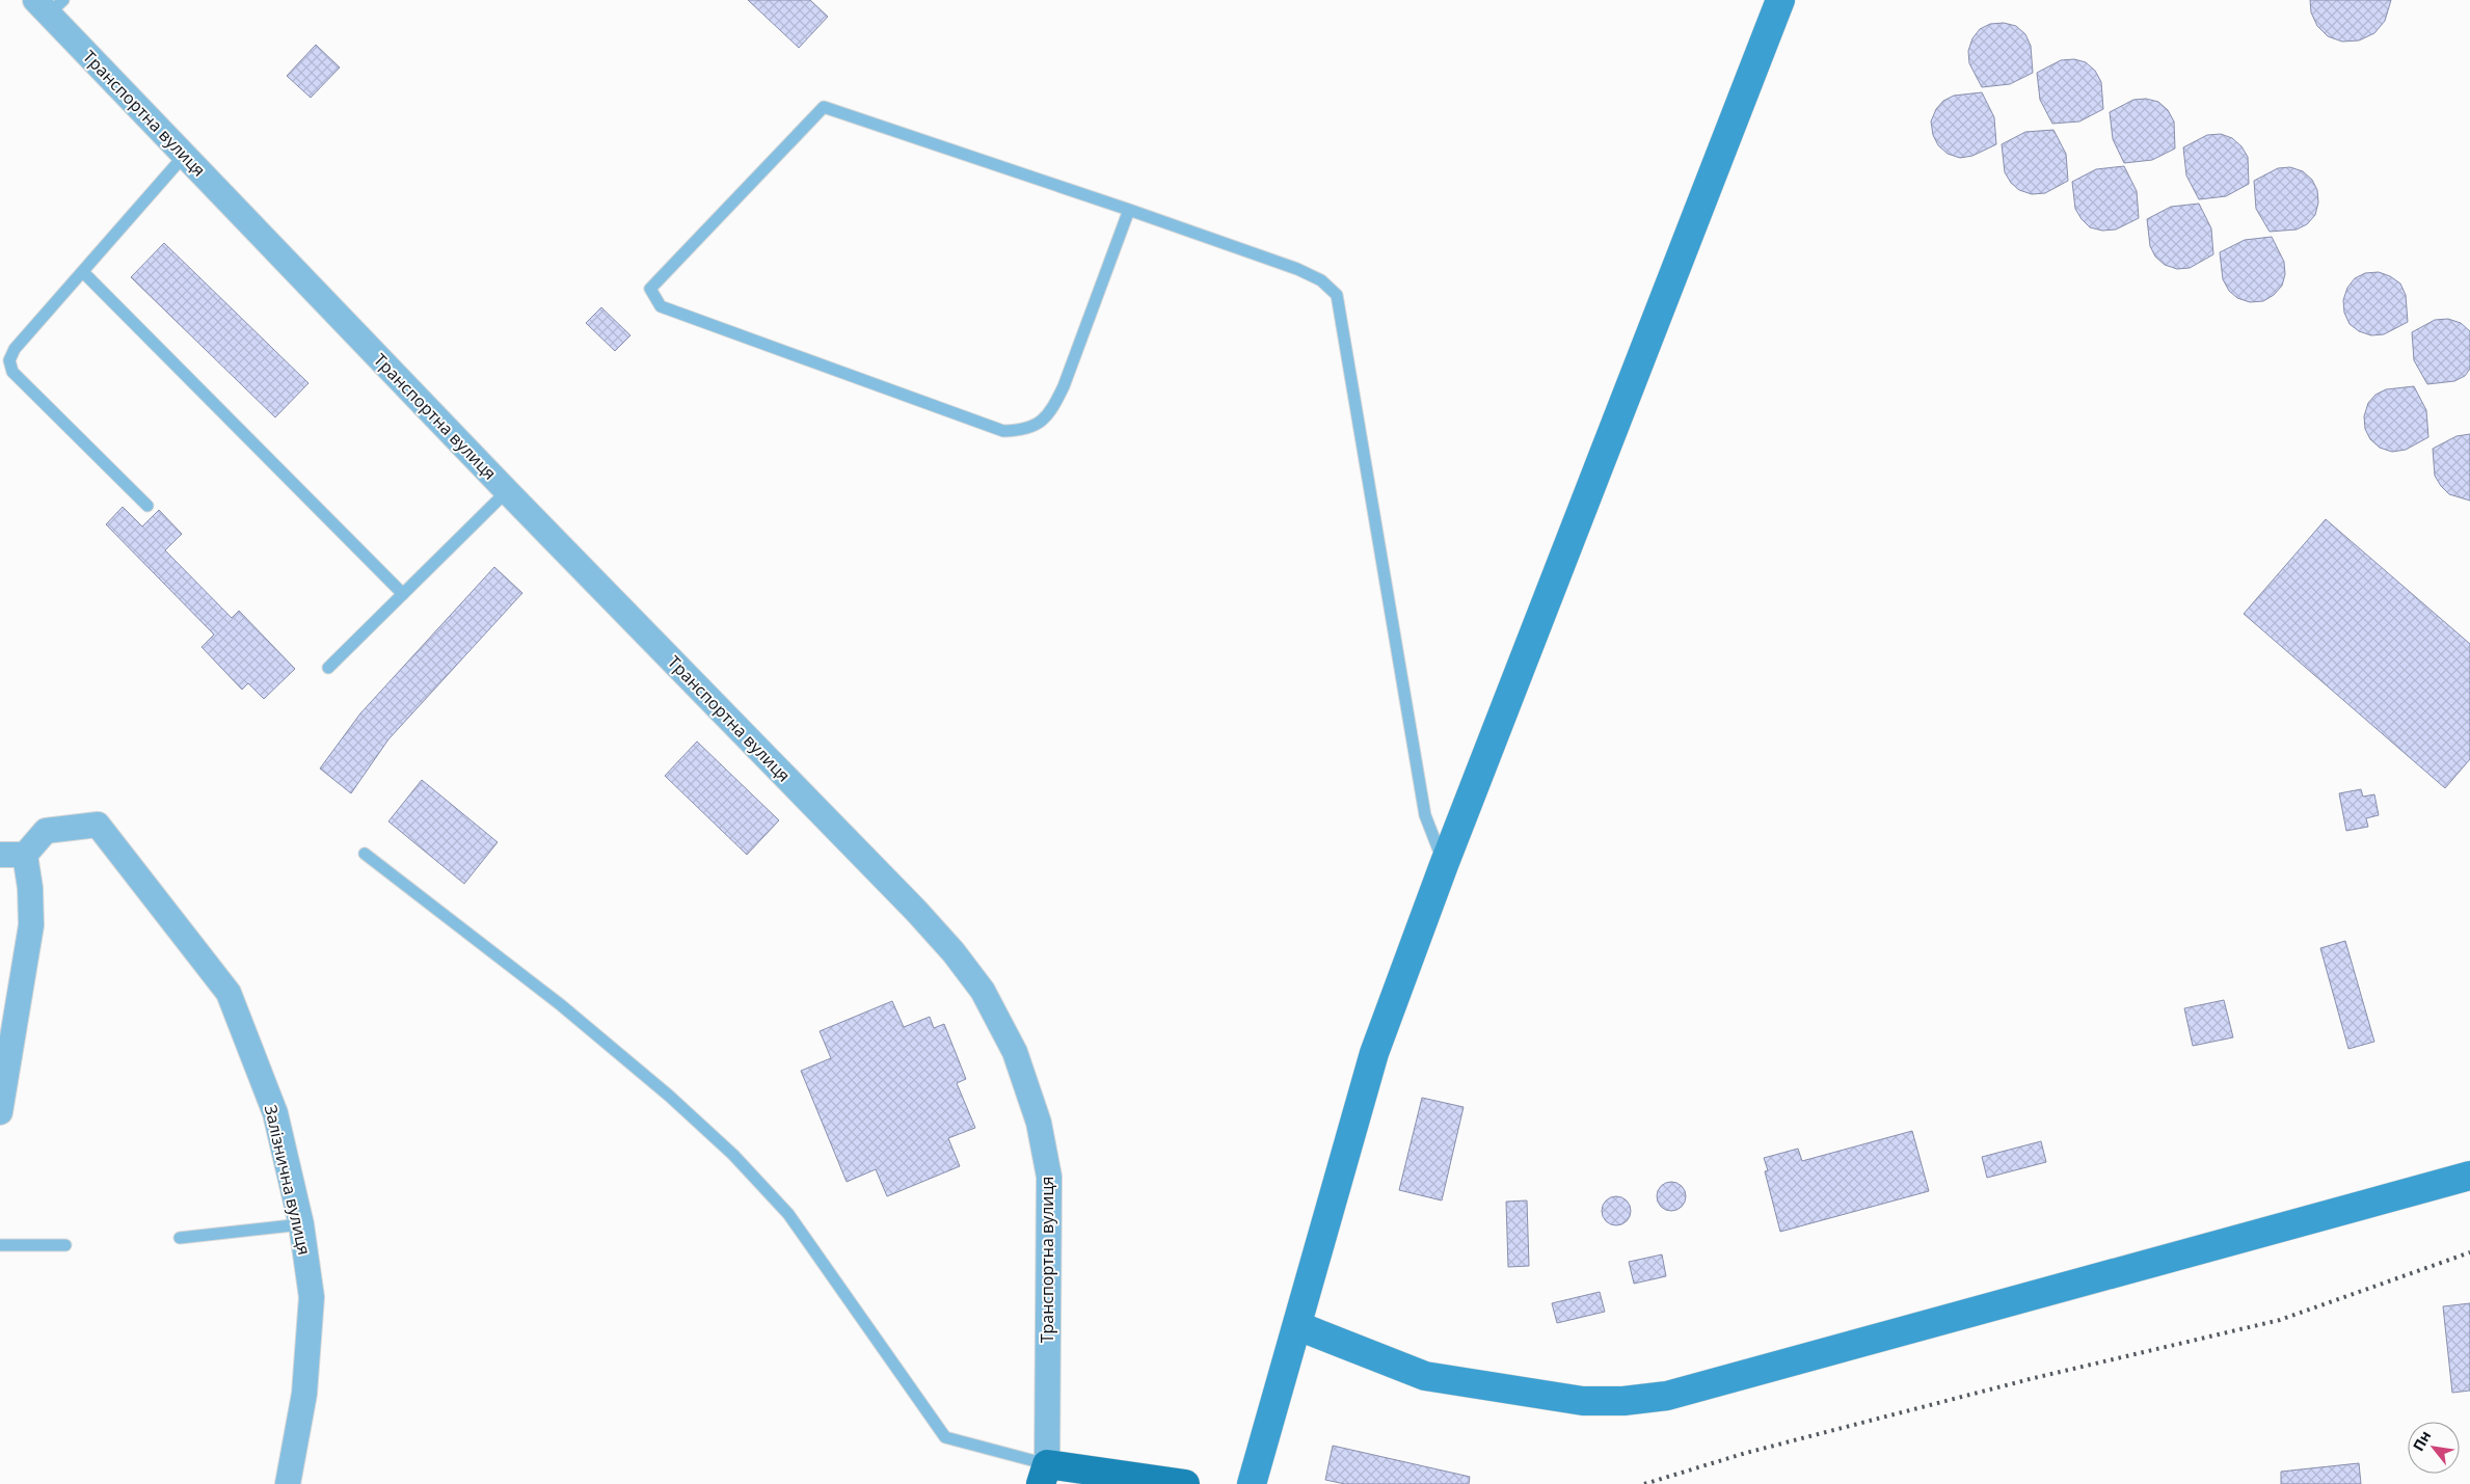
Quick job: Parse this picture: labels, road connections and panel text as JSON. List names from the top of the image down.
{
  "streets": {
    "street": ["Транспортна вулиця", "Залізнична вулиця"]
  },
  "north": "top left"
}
